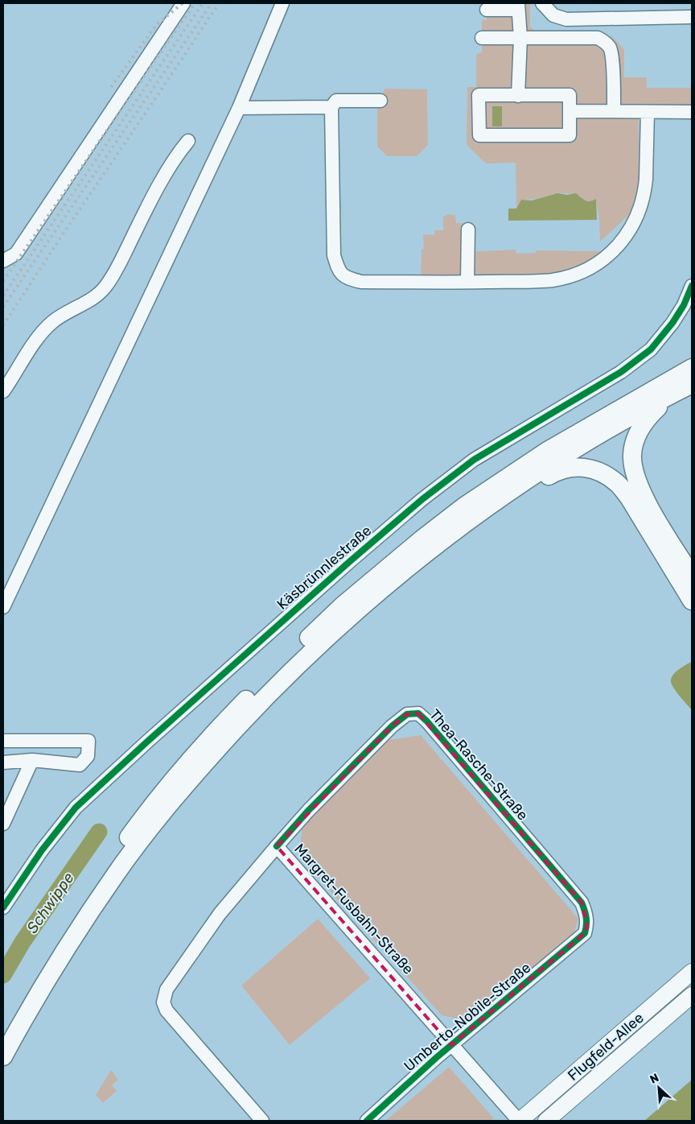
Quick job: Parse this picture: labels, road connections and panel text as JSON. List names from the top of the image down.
{
  "streets": {
    "main road": ["Flugfeld-Allee"],
    "street": [
      "Käsbrünnlestraße",
      "Thea-Rasche-Straße",
      "Margret-Fusbahn-Straße",
      "Umberto-Nobile-Straße"
    ]
  },
  "crossings": [
    ["Thea-Rasche-Straße", "Margret-Fusbahn-Straße"],
    ["Thea-Rasche-Straße", "Umberto-Nobile-Straße"],
    ["Margret-Fusbahn-Straße", "Umberto-Nobile-Straße"],
    ["Margret-Fusbahn-Straße", "Flugfeld-Allee"]
  ],
  "water": ["Schwippe"],
  "north": "top left"
}
